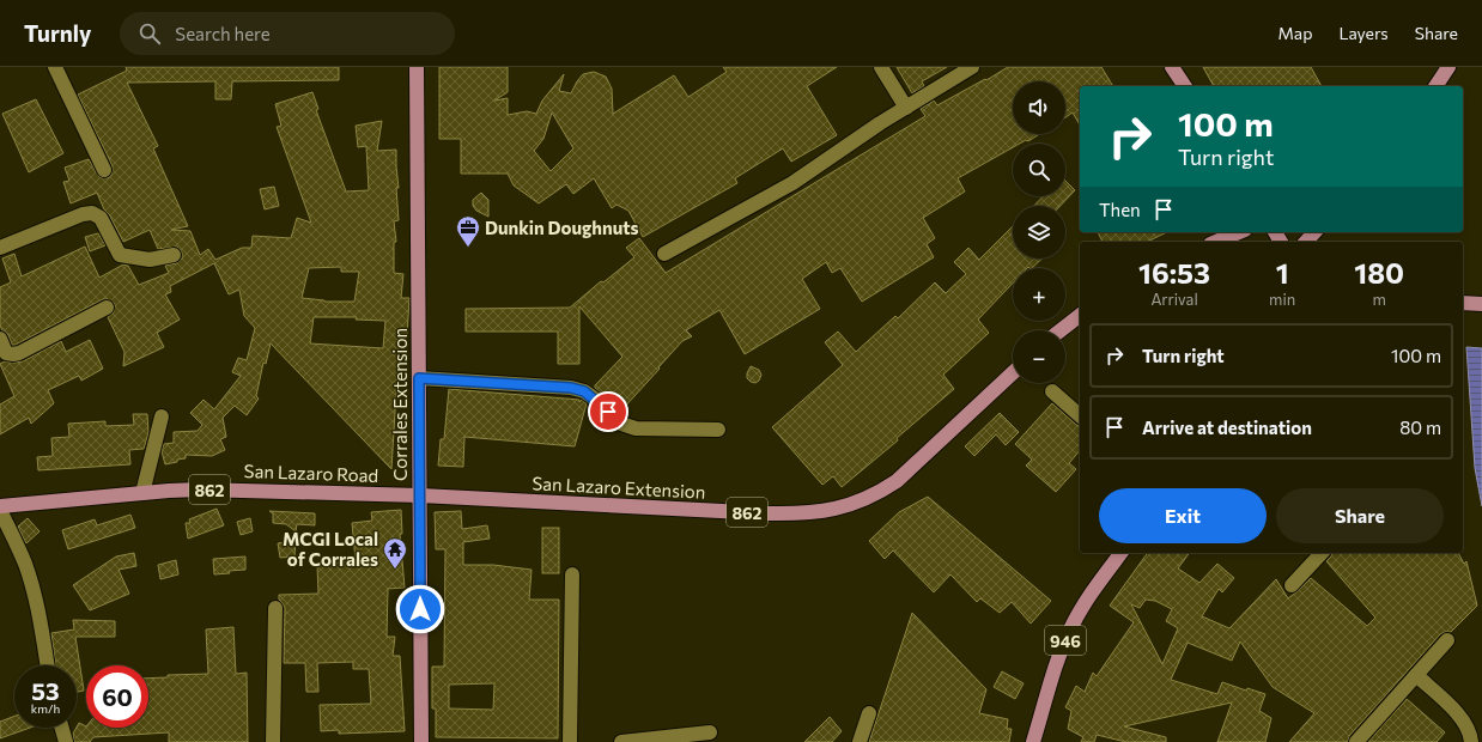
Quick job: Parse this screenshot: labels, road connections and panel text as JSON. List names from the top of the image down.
{
  "streets": {
    "main road": [
      "Corrales Extension",
      "San Lazaro Road",
      "San Lazaro Extension",
      "862",
      "946"
    ]
  },
  "crossings": [
    ["Corrales Extension", "San Lazaro Road"],
    ["Corrales Extension", "San Lazaro Extension"],
    ["San Lazaro Road", "San Lazaro Extension"]
  ],
  "places": {
    "office": ["Dunkin Doughnuts"],
    "temple": ["MCGI Local of Corrales"]
  },
  "page": {
    "header": "Turnly",
    "search": "Search here",
    "nav": ["Map", "Layers", "Share"],
    "map_buttons": ["+", "−"],
    "turn": ["100 m", "Turn right"],
    "then": "Then",
    "eta": [
      "16:53",
      "Arrival",
      "1",
      "min",
      "180",
      "m"
    ],
    "list": [
      {
        "name": "Turn right",
        "value": "100 m"
      },
      {
        "name": "Arrive at destination",
        "value": "80 m"
      }
    ],
    "buttons": ["Exit", "Share"],
    "speed": "53 km/h",
    "limit": "60"
  }
}
